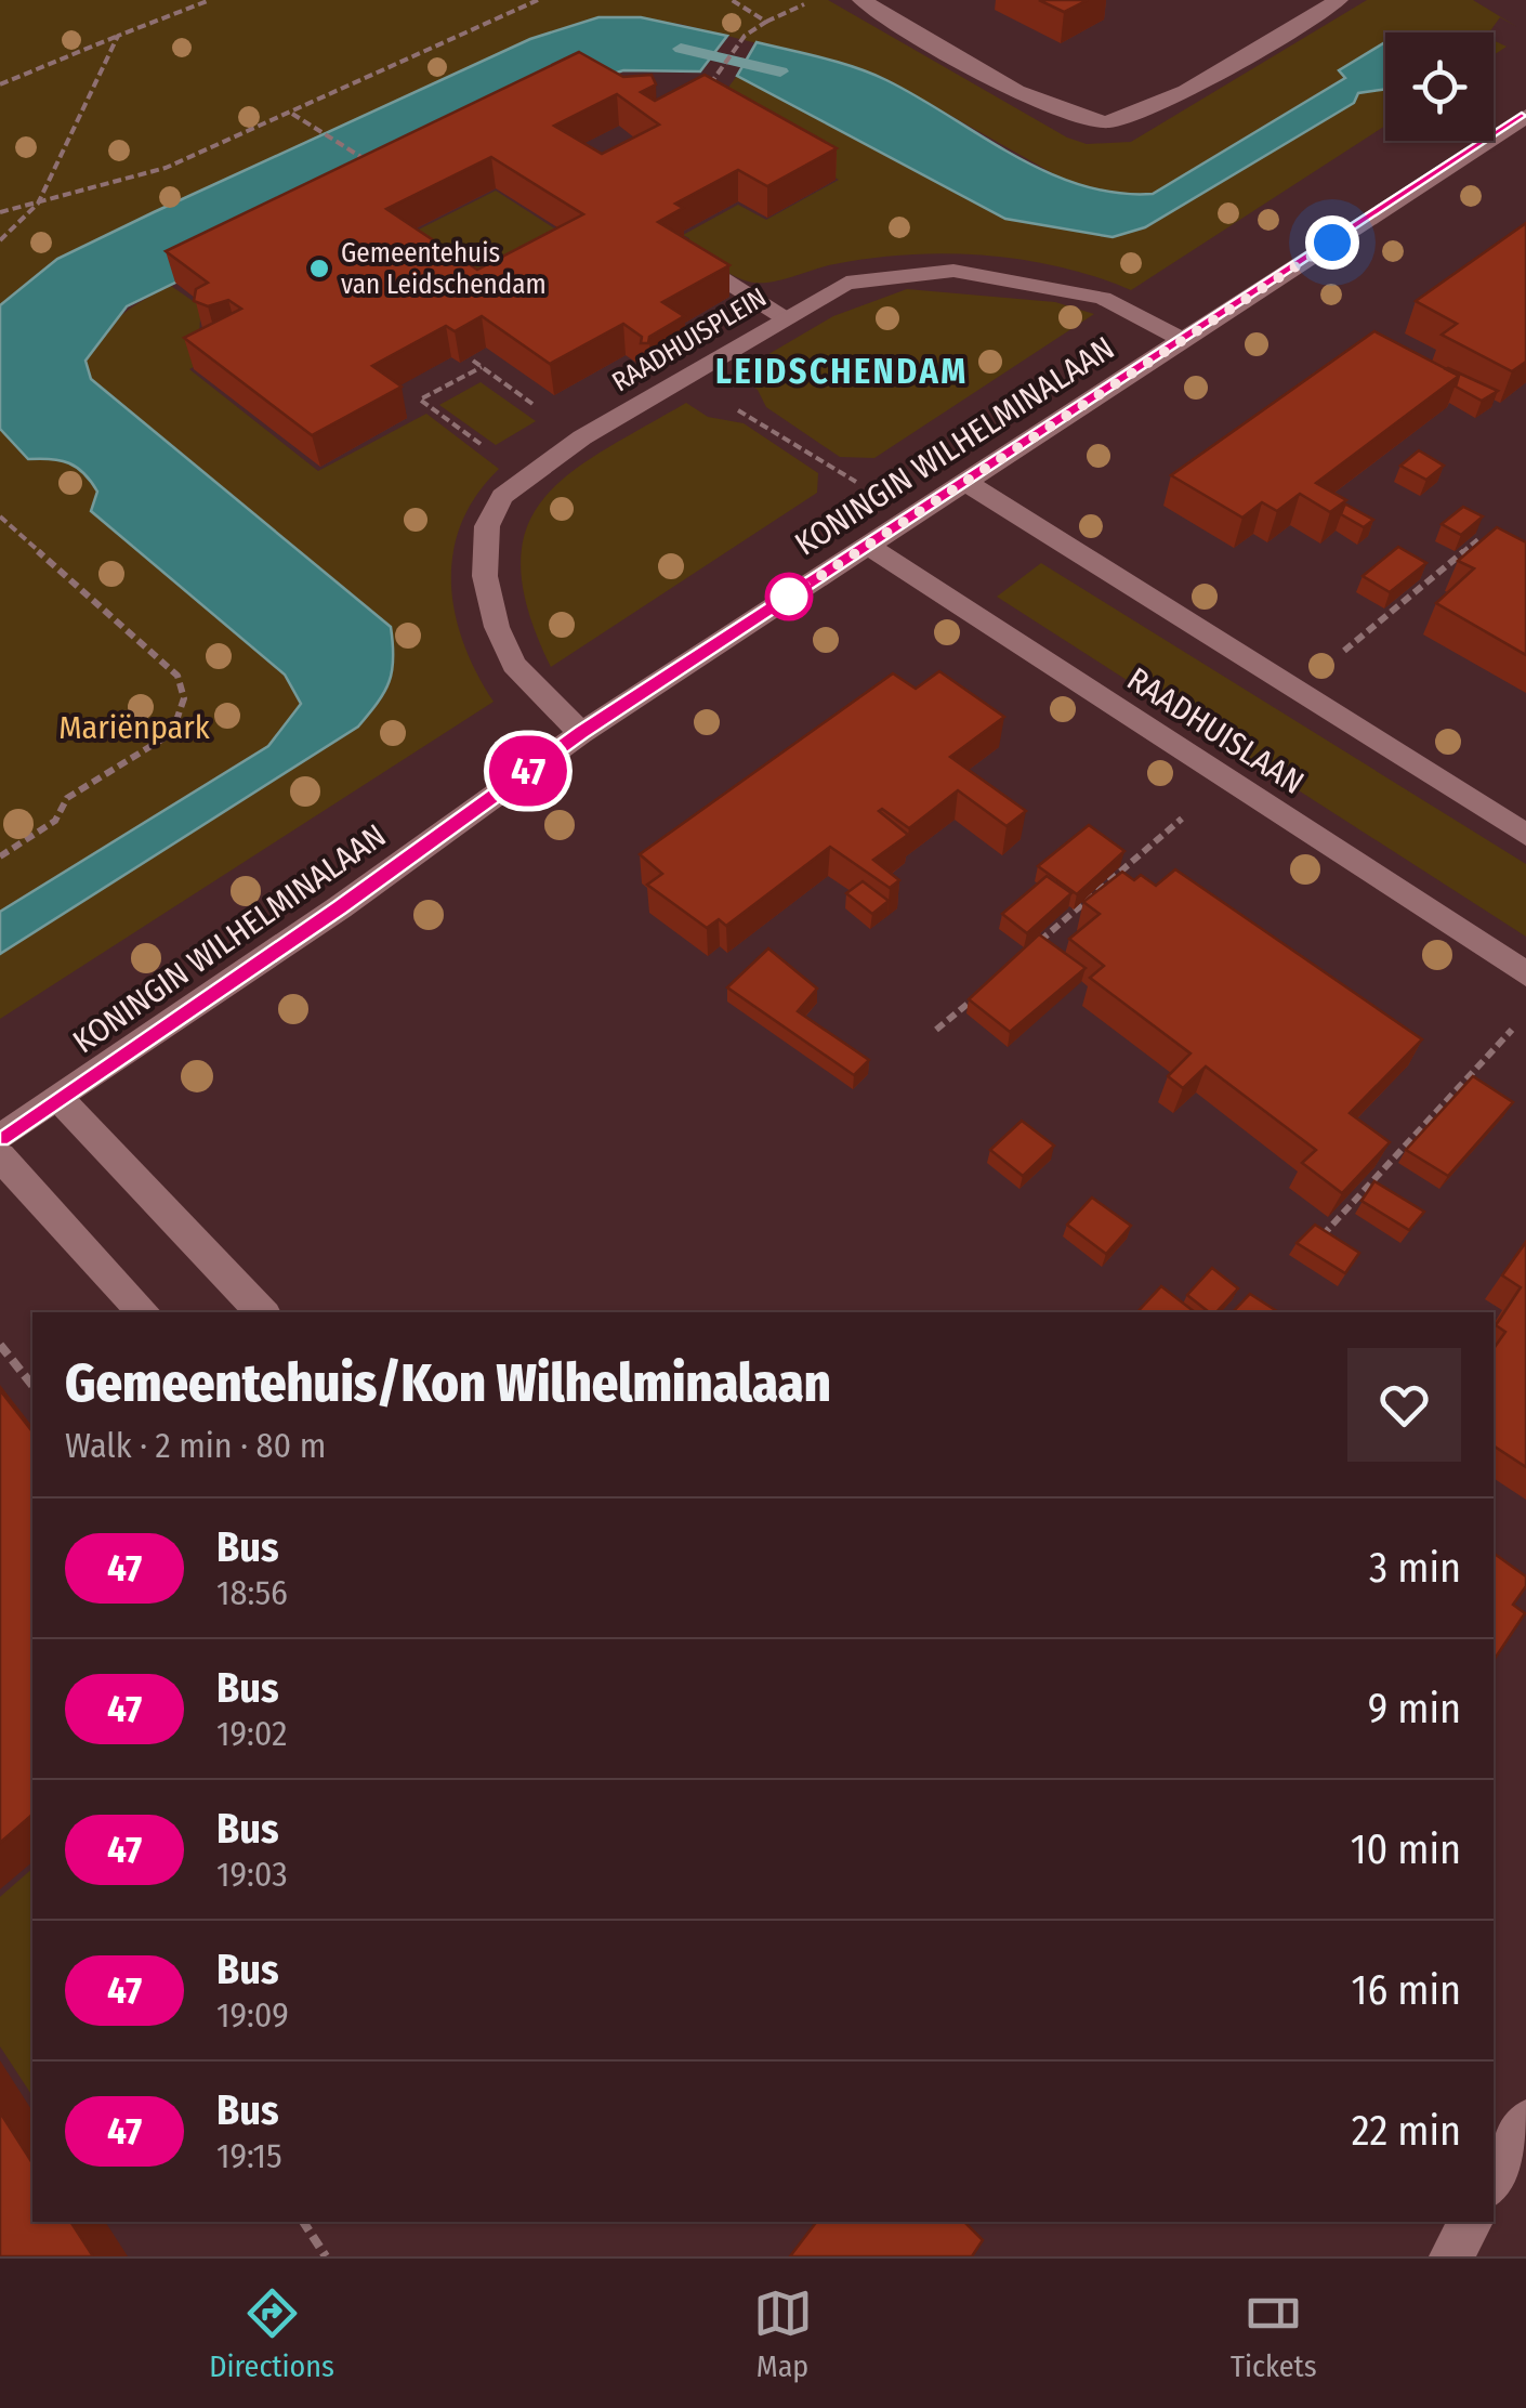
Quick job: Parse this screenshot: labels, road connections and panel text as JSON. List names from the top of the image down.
{
  "streets": {
    "street": ["RAADHUISPLEIN", "KONINGIN WILHELMINALAAN", "RAADHUISLAAN"]
  },
  "crossings": [
    ["RAADHUISPLEIN", "KONINGIN WILHELMINALAAN"],
    ["KONINGIN WILHELMINALAAN", "RAADHUISLAAN"]
  ],
  "districts": ["LEIDSCHENDAM"],
  "parks": ["Mariënpark"],
  "places": ["Gemeentehuis van Leidschendam"],
  "lines": ["bus line 47"],
  "page": {
    "on_map": "47",
    "heading": ["Gemeentehuis/Kon Wilhelminalaan", "Walk · 2 min · 80 m"],
    "list": [
      {
        "mark": "47",
        "name": "Bus",
        "note": "18:56",
        "value": "3 min"
      },
      {
        "mark": "47",
        "name": "Bus",
        "note": "19:02",
        "value": "9 min"
      },
      {
        "mark": "47",
        "name": "Bus",
        "note": "19:03",
        "value": "10 min"
      },
      {
        "mark": "47",
        "name": "Bus",
        "note": "19:09",
        "value": "16 min"
      },
      {
        "mark": "47",
        "name": "Bus",
        "note": "19:15",
        "value": "22 min"
      }
    ],
    "tabs": ["Directions", "Map", "Tickets"]
  }
}
